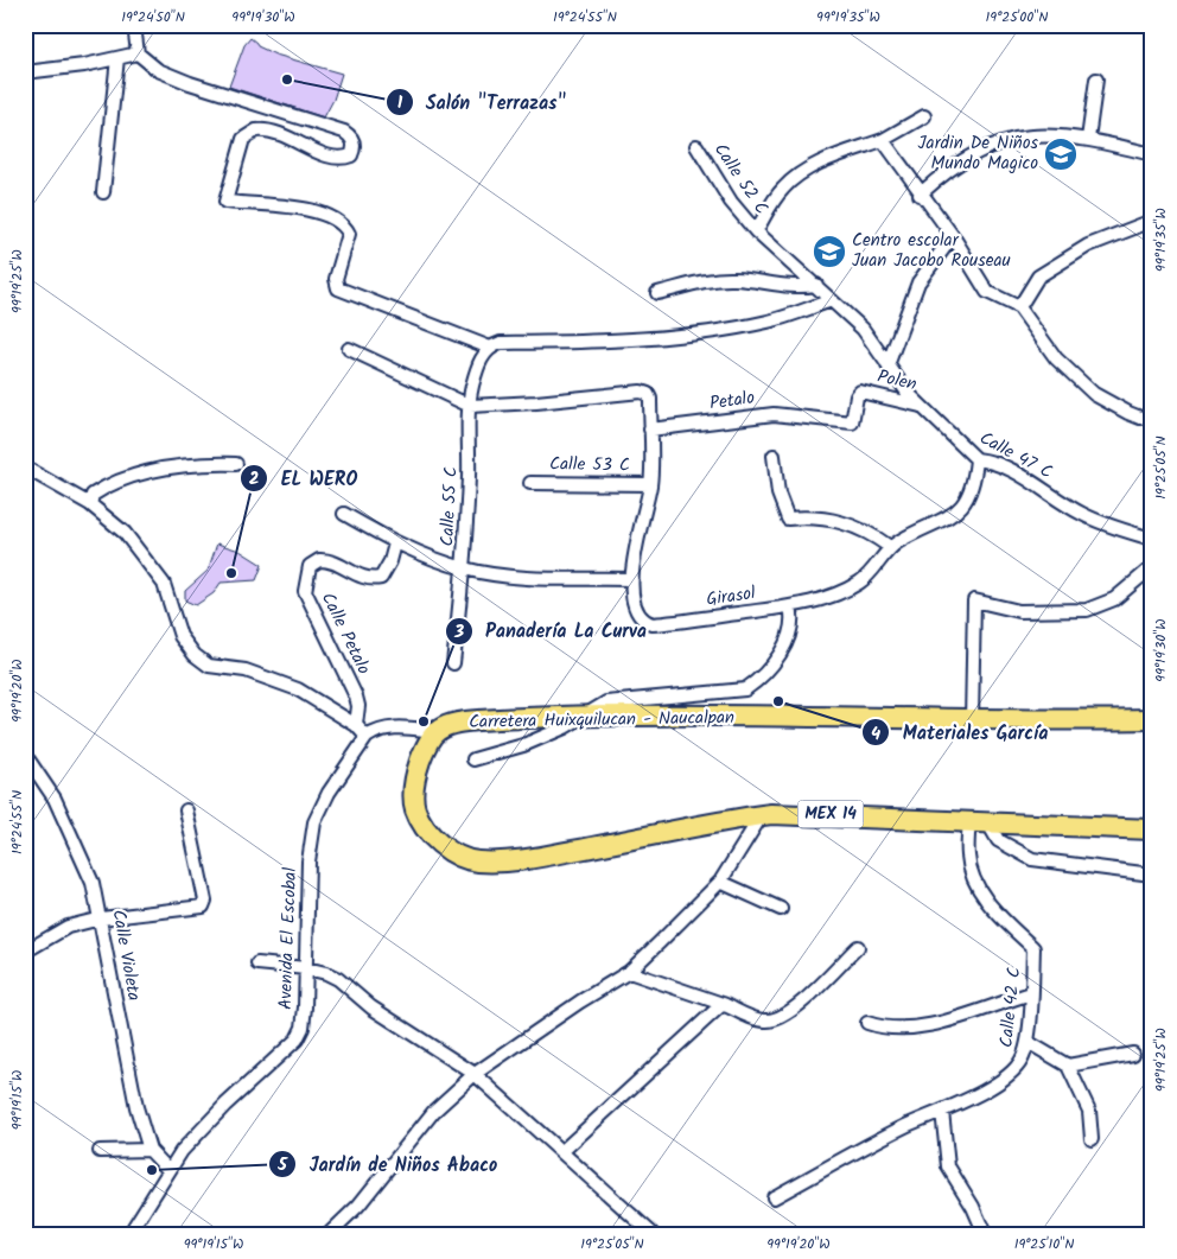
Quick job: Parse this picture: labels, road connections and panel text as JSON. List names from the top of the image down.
{
  "streets": {
    "main road": ["Carretera Huixquilucan - Naucalpan", "MEX 14"],
    "street": [
      "Calle 52 C",
      "Polen",
      "Petalo",
      "Calle 47 C",
      "Calle 53 C",
      "Calle 55 C",
      "Girasol",
      "Calle Petalo",
      "Avenida El Escobal",
      "Calle Violeta",
      "Calle 42 C"
    ]
  },
  "crossings": [
    ["Calle 52 C", "Calle 47 C"],
    ["Polen", "Petalo"],
    ["Polen", "Calle 47 C"],
    ["Petalo", "Girasol"],
    ["Calle 53 C", "Girasol"],
    ["Calle 55 C", "Girasol"],
    ["Carretera Huixquilucan - Naucalpan", "MEX 14"],
    ["MEX 14", "Calle 42 C"],
    ["Avenida El Escobal", "Calle Violeta"]
  ],
  "places": {
    "other": [
      "Salón \"Terrazas\"",
      "EL WERO",
      "Materiales García",
      "Panadería La Curva",
      "Jardín de Niños Abaco"
    ],
    "school or university": ["Jardin De Niños Mundo Magico", "Centro escolar Juan Jacobo Rouseau"]
  },
  "coordinates": [
    "19°24'50\"N",
    "99°19'30\"W",
    "19°24'55\"N",
    "99°19'35\"W",
    "19°25'00\"N",
    "99°19'25\"W",
    "19°25'05\"N",
    "99°19'20\"W",
    "99°19'15\"W",
    "19°25'10\"N"
  ]
}
